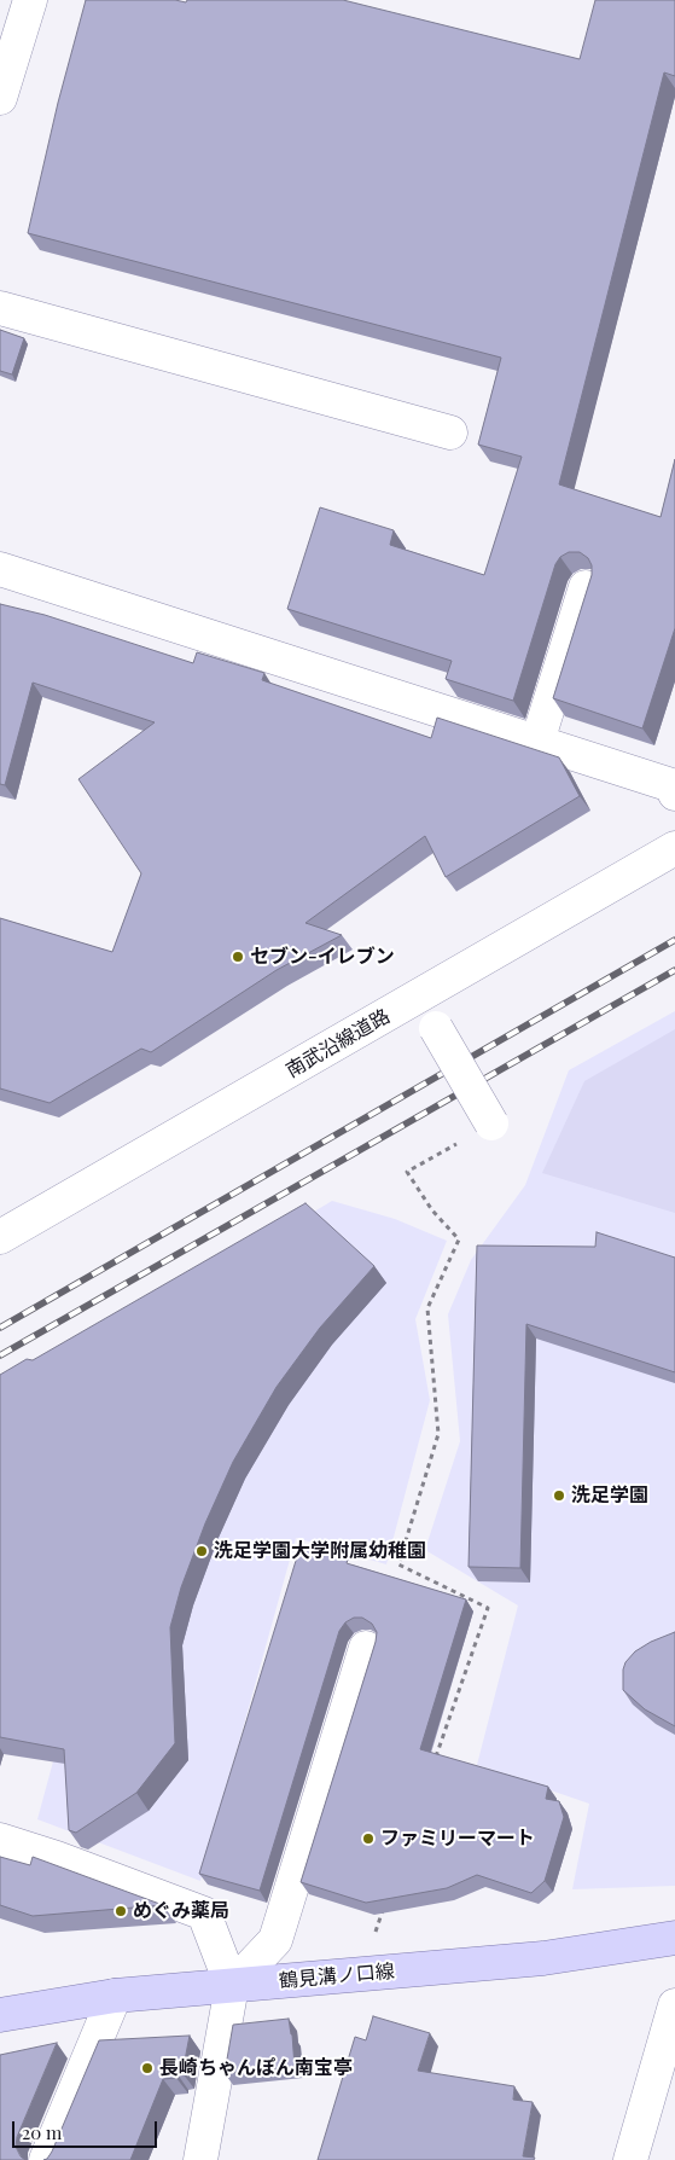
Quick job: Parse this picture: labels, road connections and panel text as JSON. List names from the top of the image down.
{
  "streets": {
    "main road": ["鶴見溝ノ口線"],
    "street": ["南武沿線道路"]
  },
  "places": [
    "セブン-イレブン",
    "洗足学園",
    "洗足学園大学附属幼稚園",
    "ファミリーマート",
    "めぐみ薬局",
    "長崎ちゃんぽん南宝亭"
  ],
  "scale_bar": "20 m"
}
